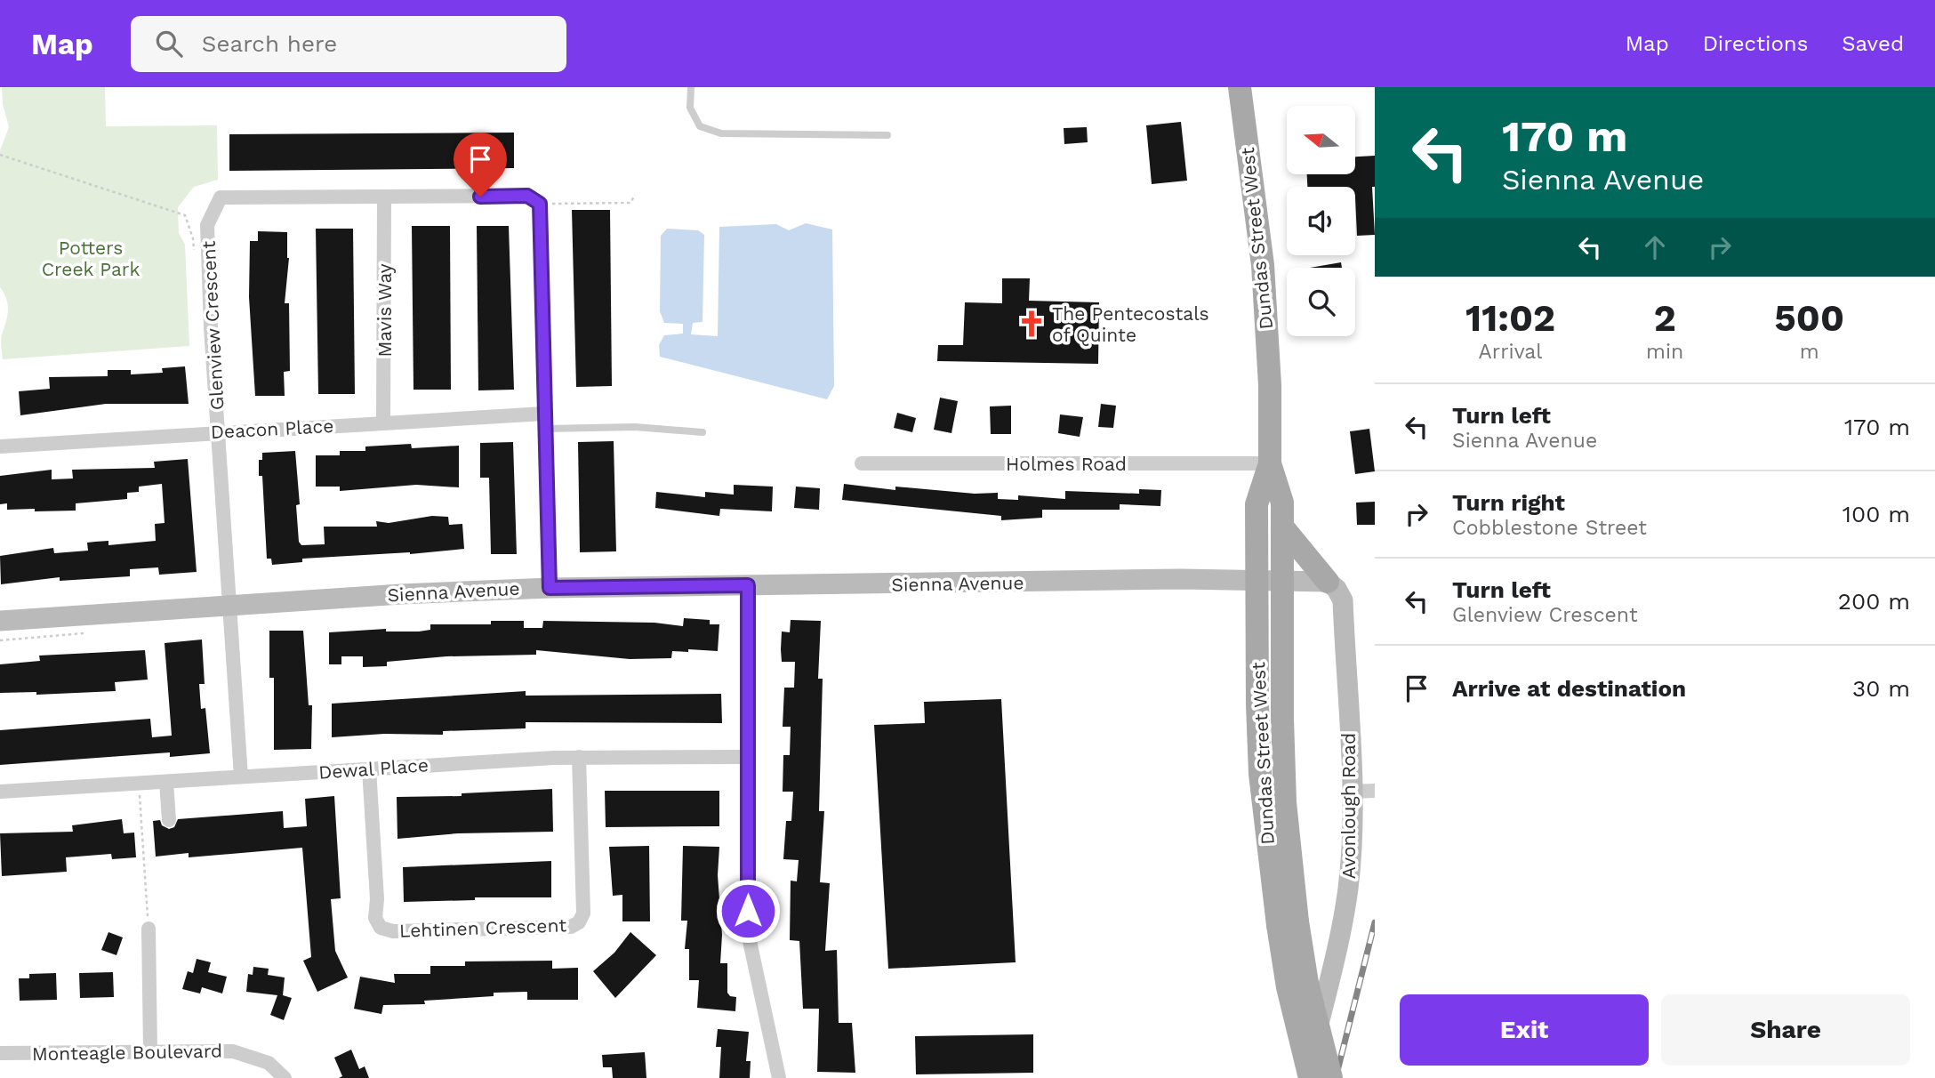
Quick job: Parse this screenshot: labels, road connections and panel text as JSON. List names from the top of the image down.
{
  "streets": {
    "main road": ["Dundas Street West"],
    "street": [
      "Mavis Way",
      "Glenview Crescent",
      "Deacon Place",
      "Holmes Road",
      "Sienna Avenue",
      "Dewal Place",
      "Avonlough Road",
      "Lehtinen Crescent",
      "Monteagle Boulevard"
    ]
  },
  "crossings": [
    ["Dundas Street West", "Holmes Road"],
    ["Dundas Street West", "Sienna Avenue"],
    ["Mavis Way", "Glenview Crescent"],
    ["Mavis Way", "Deacon Place"],
    ["Glenview Crescent", "Deacon Place"],
    ["Glenview Crescent", "Sienna Avenue"],
    ["Glenview Crescent", "Dewal Place"],
    ["Dewal Place", "Lehtinen Crescent"]
  ],
  "parks": ["Potters Creek Park"],
  "places": {
    "church": ["The Pentecostals of Quinte"]
  },
  "north": "left",
  "page": {
    "header": "Map",
    "search": "Search here",
    "nav": ["Map", "Directions", "Saved"],
    "turn": ["170 m", "Sienna Avenue"],
    "eta": [
      "11:02",
      "Arrival",
      "2",
      "min",
      "500",
      "m"
    ],
    "list": [
      {
        "name": "Turn left",
        "note": "Sienna Avenue",
        "value": "170 m"
      },
      {
        "name": "Turn right",
        "note": "Cobblestone Street",
        "value": "100 m"
      },
      {
        "name": "Turn left",
        "note": "Glenview Crescent",
        "value": "200 m"
      },
      {
        "name": "Arrive at destination",
        "value": "30 m"
      }
    ],
    "buttons": ["Exit", "Share"]
  }
}
